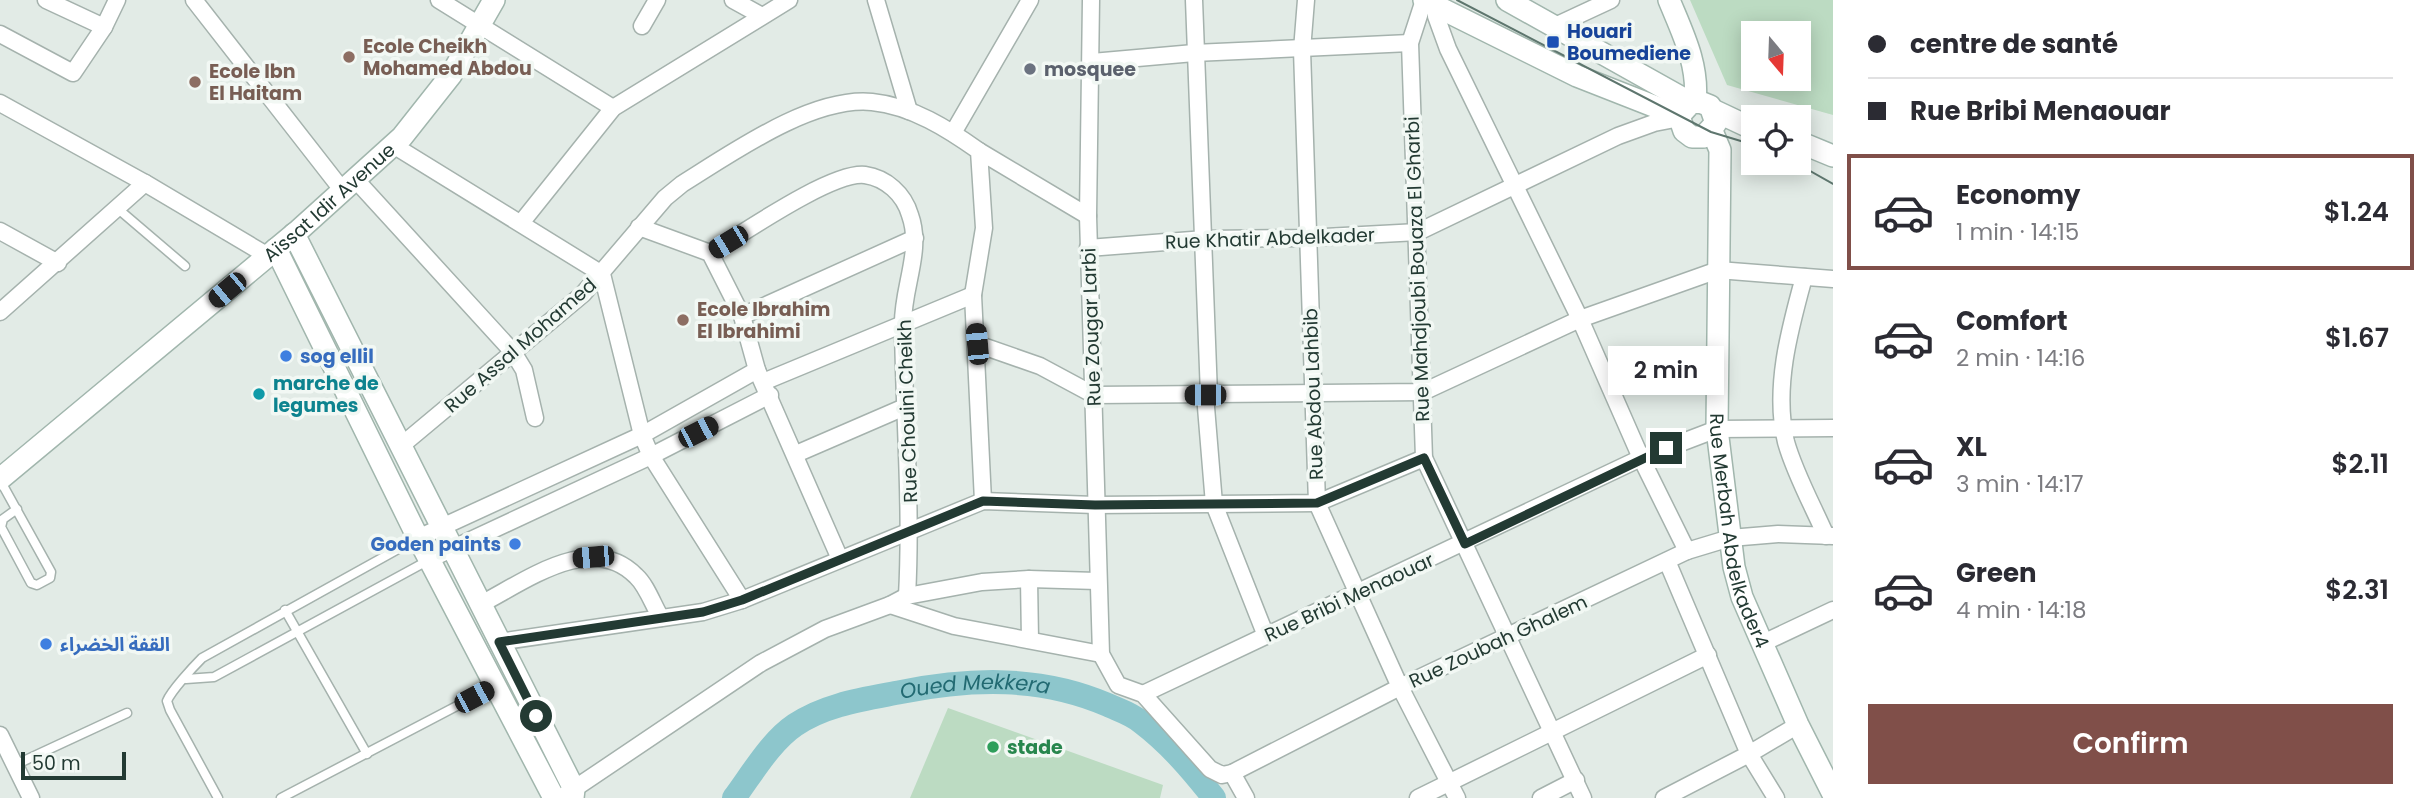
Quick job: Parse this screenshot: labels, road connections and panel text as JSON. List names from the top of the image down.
{
  "streets": {
    "street": [
      "Aïssat Idir Avenue",
      "Rue Khatir Abdelkader",
      "Rue Mahdjoubi Bouaza El Gharbi",
      "Rue Zougar Larbi",
      "Rue Assal Mohamed",
      "Rue Abdou Lahbib",
      "Rue Chouini Cheikh",
      "Rue Merbah Abdelkader4",
      "Rue Bribi Menaouar",
      "Rue Zoubah Ghalem"
    ]
  },
  "crossings": [
    ["Rue Khatir Abdelkader", "Rue Mahdjoubi Bouaza El Gharbi"],
    ["Rue Khatir Abdelkader", "Rue Zougar Larbi"],
    ["Rue Khatir Abdelkader", "Rue Abdou Lahbib"],
    ["Rue Khatir Abdelkader", "Rue Merbah Abdelkader4"],
    ["Rue Mahdjoubi Bouaza El Gharbi", "Rue Bribi Menaouar"],
    ["Rue Mahdjoubi Bouaza El Gharbi", "Rue Zoubah Ghalem"],
    ["Rue Zougar Larbi", "Rue Assal Mohamed"],
    ["Rue Abdou Lahbib", "Rue Bribi Menaouar"],
    ["Rue Abdou Lahbib", "Rue Zoubah Ghalem"],
    ["Rue Merbah Abdelkader4", "Rue Bribi Menaouar"],
    ["Rue Merbah Abdelkader4", "Rue Zoubah Ghalem"]
  ],
  "water": ["Oued Mekkera"],
  "places": {
    "transit": ["Houari Boumediene"],
    "other": [
      "Ecole Cheikh Mohamed Abdou",
      "mosquee",
      "Ecole Ibn El Haitam",
      "Ecole Ibrahim El Ibrahimi",
      "sog ellil",
      "marche de legumes",
      "Goden paints",
      "القفة الخضراء",
      "stade"
    ]
  },
  "scale_bar": "50 m",
  "north": "bottom",
  "page": {
    "banner": ["centre de santé", "Rue Bribi Menaouar"],
    "list": [
      {
        "name": "Economy",
        "note": "1 min · 14:15",
        "value": "$1.24"
      },
      {
        "name": "Comfort",
        "note": "2 min · 14:16",
        "value": "$1.67"
      },
      {
        "name": "XL",
        "note": "3 min · 14:17",
        "value": "$2.11"
      },
      {
        "name": "Green",
        "note": "4 min · 14:18",
        "value": "$2.31"
      }
    ],
    "bubble": "2 min",
    "buttons": "Confirm",
    "scale": "50 m"
  }
}
